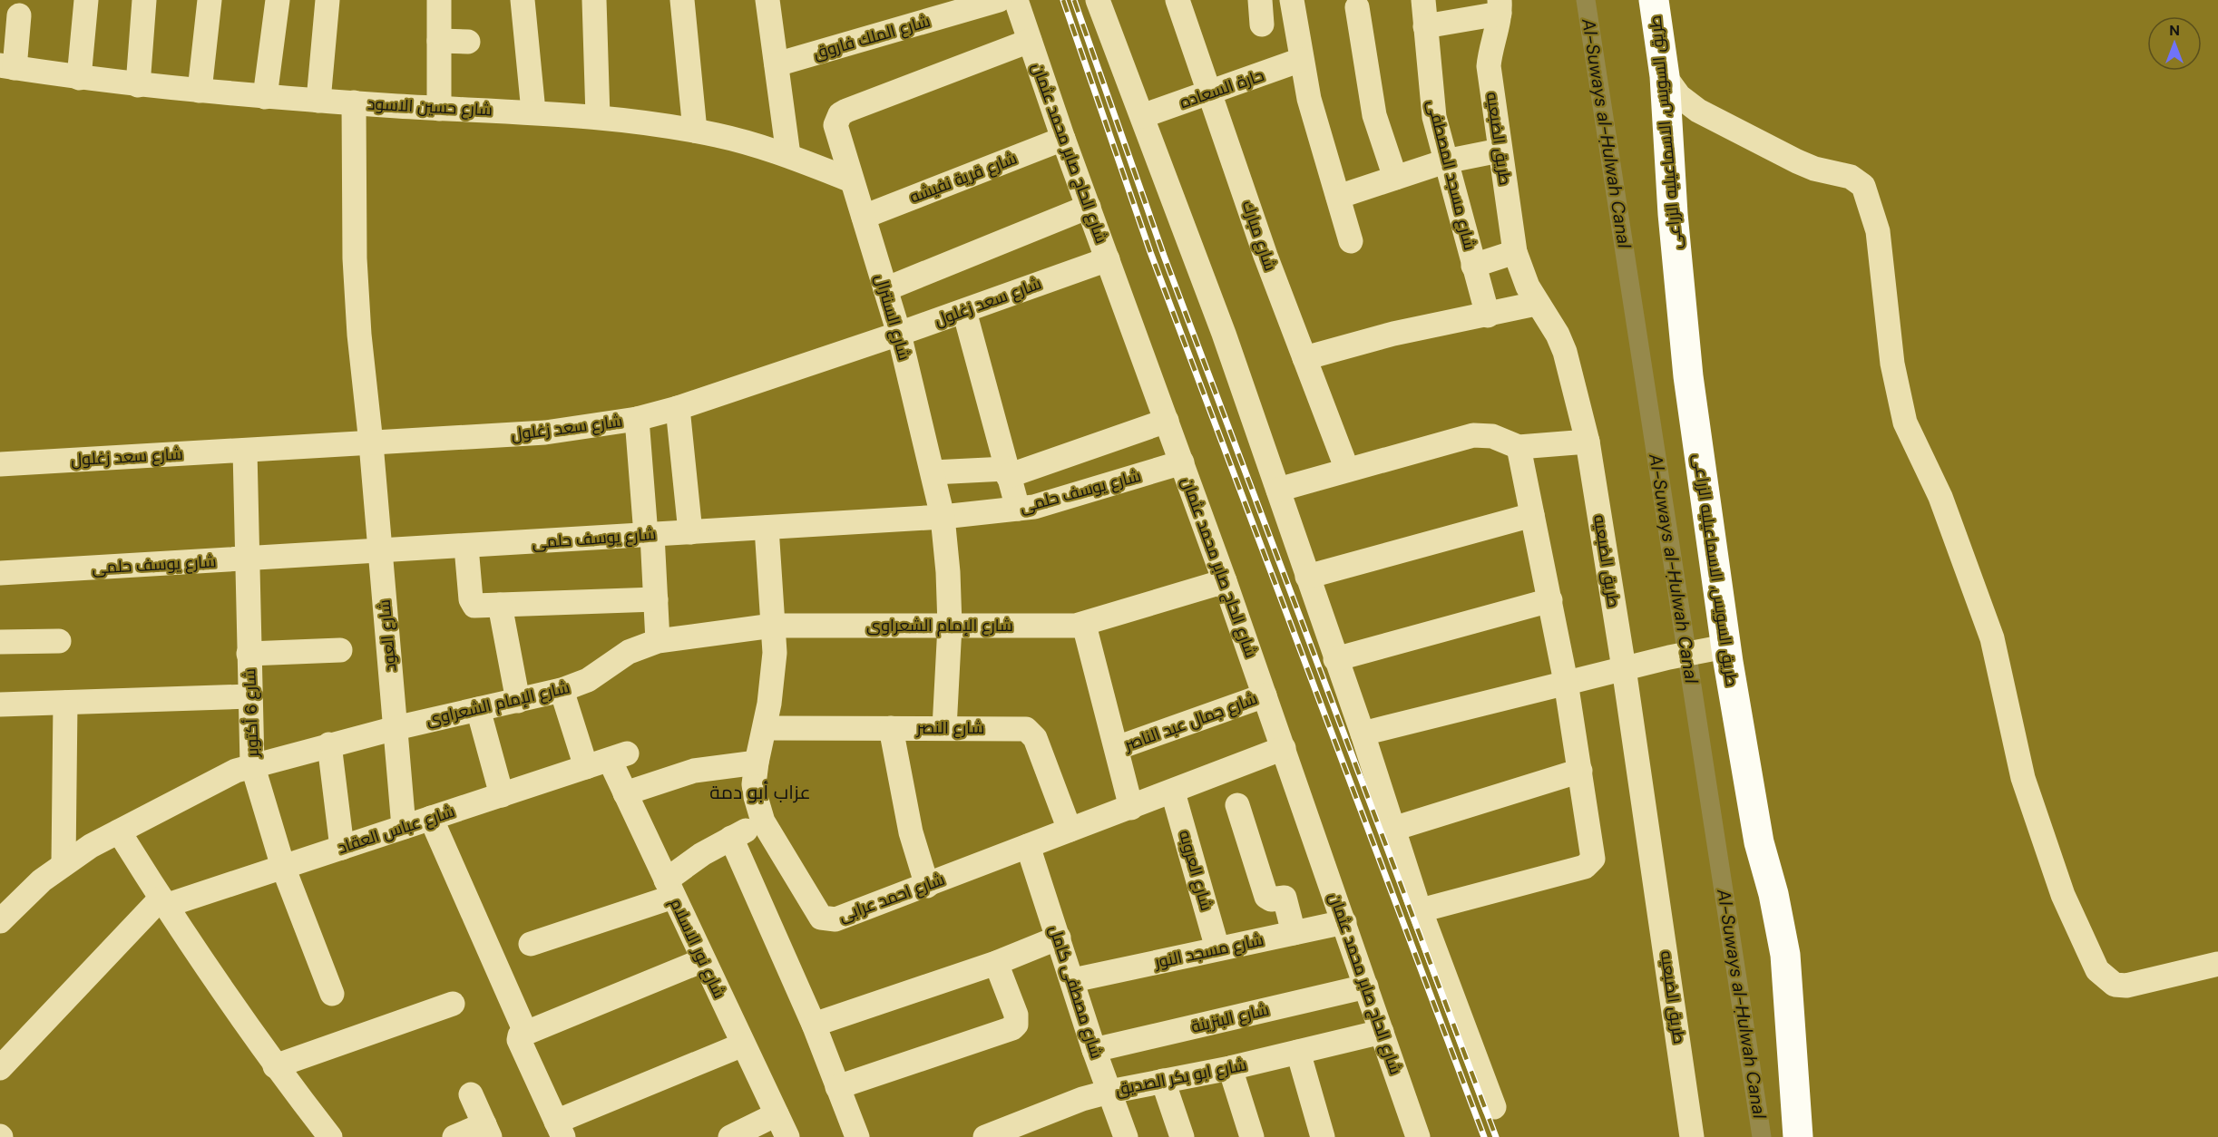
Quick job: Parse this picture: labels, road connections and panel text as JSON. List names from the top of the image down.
{
  "streets": {
    "main road": ["طريق السويس, الاسماعيليه الزراعى"],
    "street": [
      "شارع الملك فاروق",
      "حارة السعاده",
      "شارع حسين الاسود",
      "طريق الضبعيه",
      "شارع الحاج صابر محمد عثمان",
      "شارع مسجد المصطفى",
      "شارع قرية نفيشه",
      "شارع مبارك",
      "شارع سعد زغلول",
      "شارع السنترال",
      "شارع يوسف حلمى",
      "شارع الإمام الشعراوى",
      "شارع العود",
      "شارع 6 أكتوبر",
      "شارع جمال عبد الناصر",
      "شارع النصر",
      "شارع عباس العقاد",
      "شارع العروبه",
      "شارع احمد عرابى",
      "شارع نور الاسلام",
      "شارع مسجد النور",
      "شارع مصطفى كامل",
      "شارع البنزينة",
      "شارع ابو بكر الصديق"
    ]
  },
  "crossings": [
    ["حارة السعاده", "شارع مبارك"],
    ["شارع حسين الاسود", "شارع السنترال"],
    ["شارع حسين الاسود", "شارع العود"],
    ["شارع الحاج صابر محمد عثمان", "شارع قرية نفيشه"],
    ["شارع الحاج صابر محمد عثمان", "شارع سعد زغلول"],
    ["شارع الحاج صابر محمد عثمان", "شارع السنترال"],
    ["شارع الحاج صابر محمد عثمان", "شارع يوسف حلمى"],
    ["شارع الحاج صابر محمد عثمان", "شارع الإمام الشعراوى"],
    ["شارع الحاج صابر محمد عثمان", "شارع جمال عبد الناصر"],
    ["شارع الحاج صابر محمد عثمان", "شارع احمد عرابى"],
    ["شارع الحاج صابر محمد عثمان", "شارع مسجد النور"],
    ["شارع الحاج صابر محمد عثمان", "شارع البنزينة"],
    ["شارع الحاج صابر محمد عثمان", "شارع ابو بكر الصديق"],
    ["شارع قرية نفيشه", "شارع السنترال"],
    ["شارع سعد زغلول", "شارع السنترال"],
    ["شارع سعد زغلول", "شارع العود"],
    ["شارع سعد زغلول", "شارع 6 أكتوبر"],
    ["شارع السنترال", "شارع يوسف حلمى"],
    ["شارع السنترال", "شارع الإمام الشعراوى"],
    ["شارع السنترال", "شارع النصر"],
    ["شارع يوسف حلمى", "شارع العود"],
    ["شارع يوسف حلمى", "شارع 6 أكتوبر"],
    ["شارع يوسف حلمى", "شارع احمد عرابى"],
    ["شارع الإمام الشعراوى", "شارع العود"],
    ["شارع الإمام الشعراوى", "شارع 6 أكتوبر"],
    ["شارع الإمام الشعراوى", "شارع احمد عرابى"],
    ["شارع العود", "شارع عباس العقاد"],
    ["شارع 6 أكتوبر", "شارع عباس العقاد"],
    ["شارع النصر", "شارع احمد عرابى"],
    ["شارع عباس العقاد", "شارع نور الاسلام"],
    ["شارع العروبه", "شارع احمد عرابى"],
    ["شارع العروبه", "شارع مسجد النور"],
    ["شارع احمد عرابى", "شارع مصطفى كامل"],
    ["شارع مسجد النور", "شارع مصطفى كامل"],
    ["شارع مصطفى كامل", "شارع البنزينة"],
    ["شارع مصطفى كامل", "شارع ابو بكر الصديق"]
  ],
  "districts": ["عزاب أبو دمة"],
  "water": ["Al-Suways al-Ḥulwah Canal"],
  "north": "top"
}
